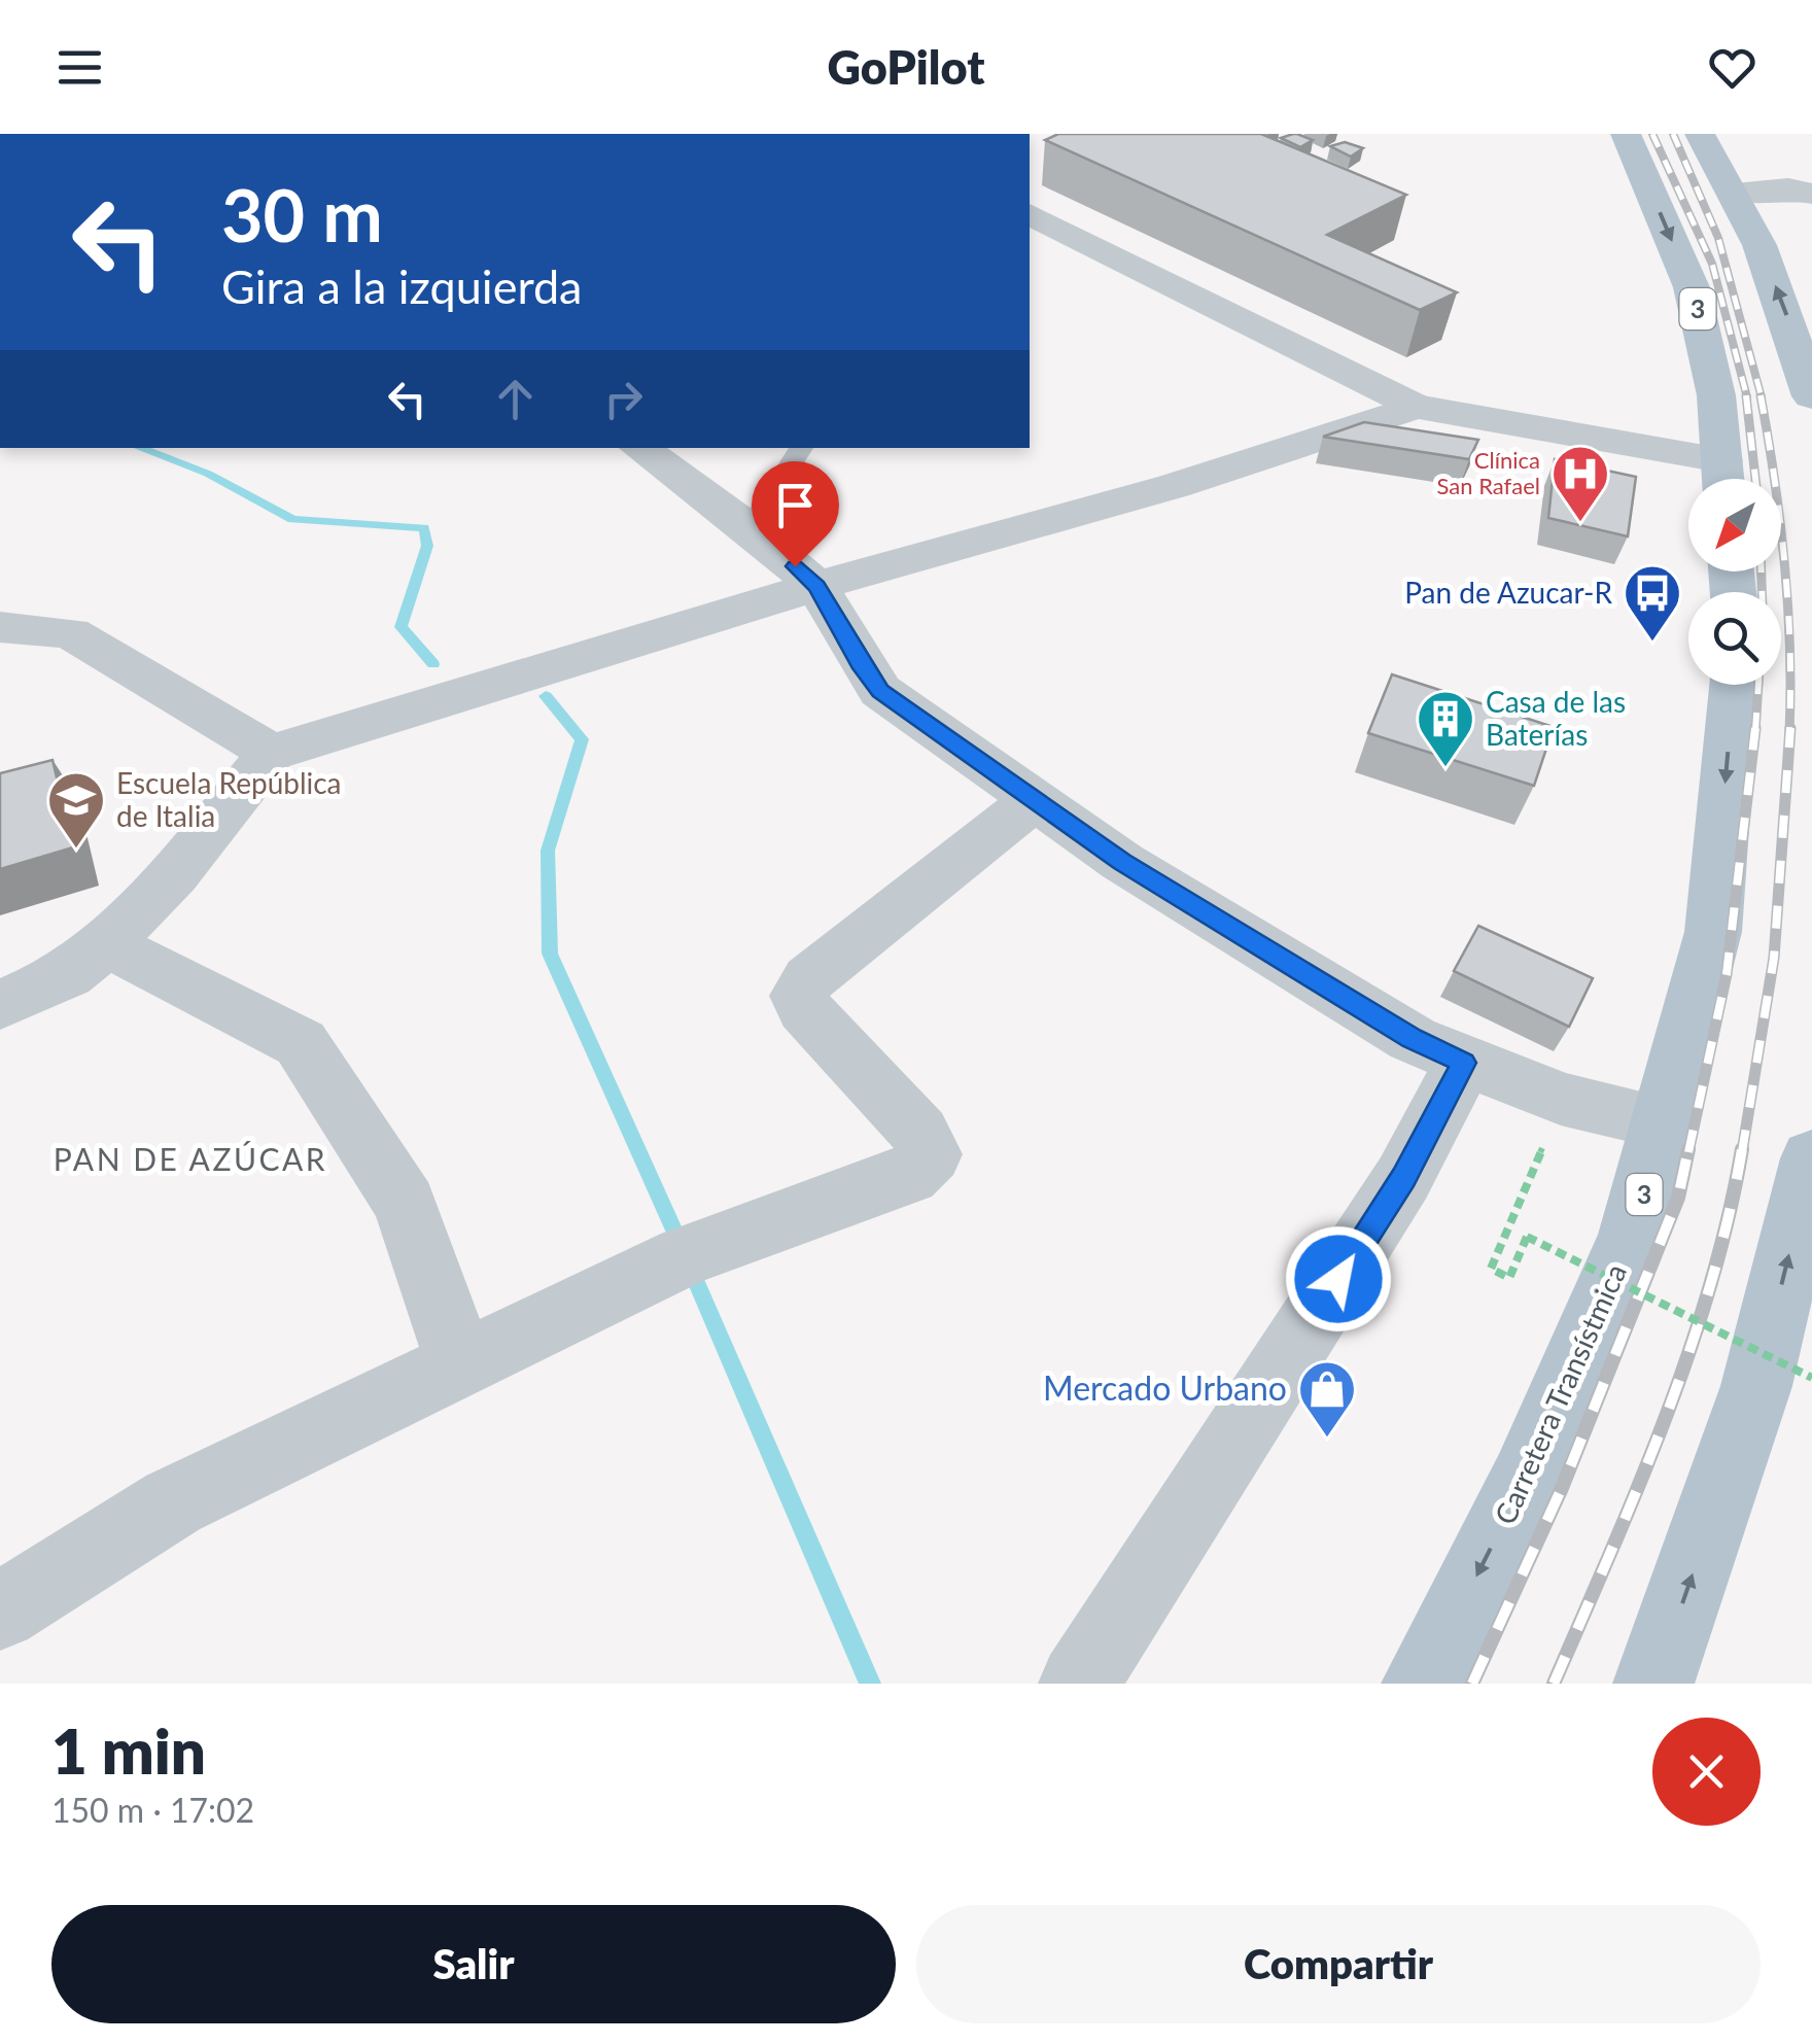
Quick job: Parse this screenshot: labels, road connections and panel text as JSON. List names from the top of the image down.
{
  "streets": {
    "main road": ["3", "Carretera Transístmica"]
  },
  "districts": ["PAN DE AZÚCAR"],
  "places": {
    "hospital": ["Clínica San Rafael"],
    "bus stop": ["Pan de Azucar-R"],
    "building": ["Casa de las Baterías"],
    "school or university": ["Escuela República de Italia"],
    "shop": ["Mercado Urbano"]
  },
  "north": "bottom left",
  "page": {
    "header": "GoPilot",
    "turn": ["30 m", "Gira a la izquierda"],
    "heading": ["1 min", "150 m · 17:02"],
    "buttons": ["Salir", "Compartir"]
  }
}
